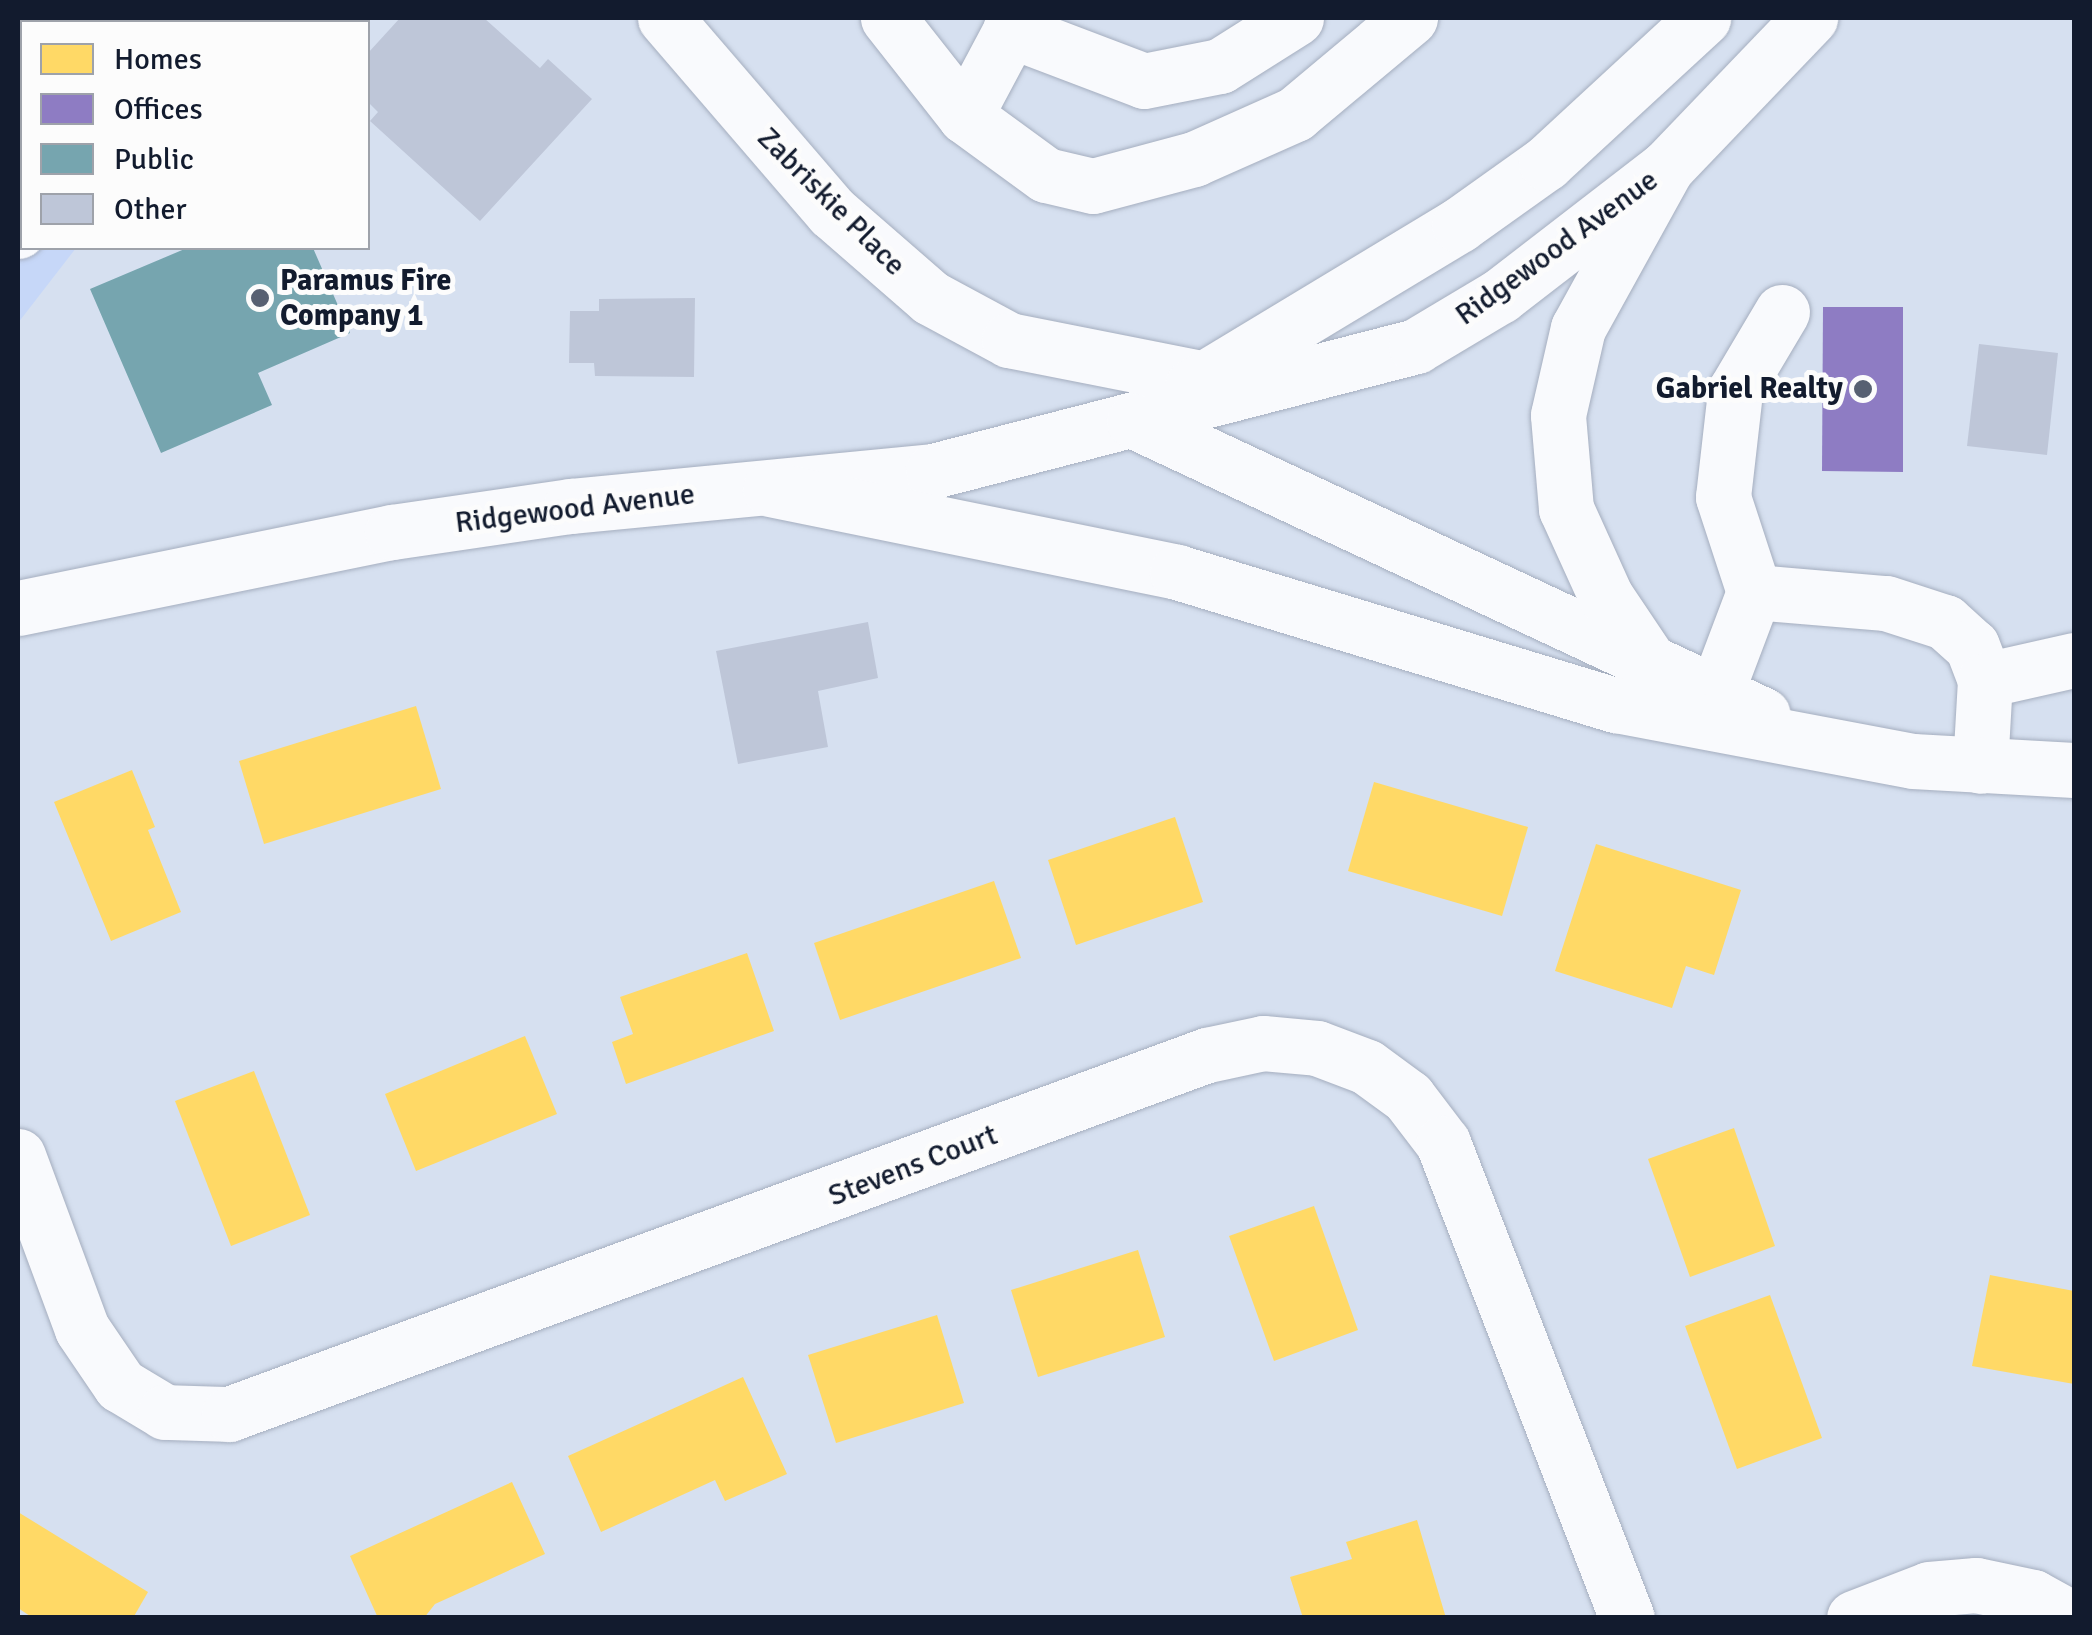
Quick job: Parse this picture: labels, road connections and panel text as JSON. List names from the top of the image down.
{
  "streets": {
    "main road": ["Zabriskie Place", "Ridgewood Avenue", "Stevens Court"]
  },
  "crossings": [
    ["Zabriskie Place", "Ridgewood Avenue"]
  ],
  "places": ["Paramus Fire Company 1", "Gabriel Realty"],
  "legend": [
    "Homes",
    "Offices",
    "Public",
    "Other"
  ]
}
